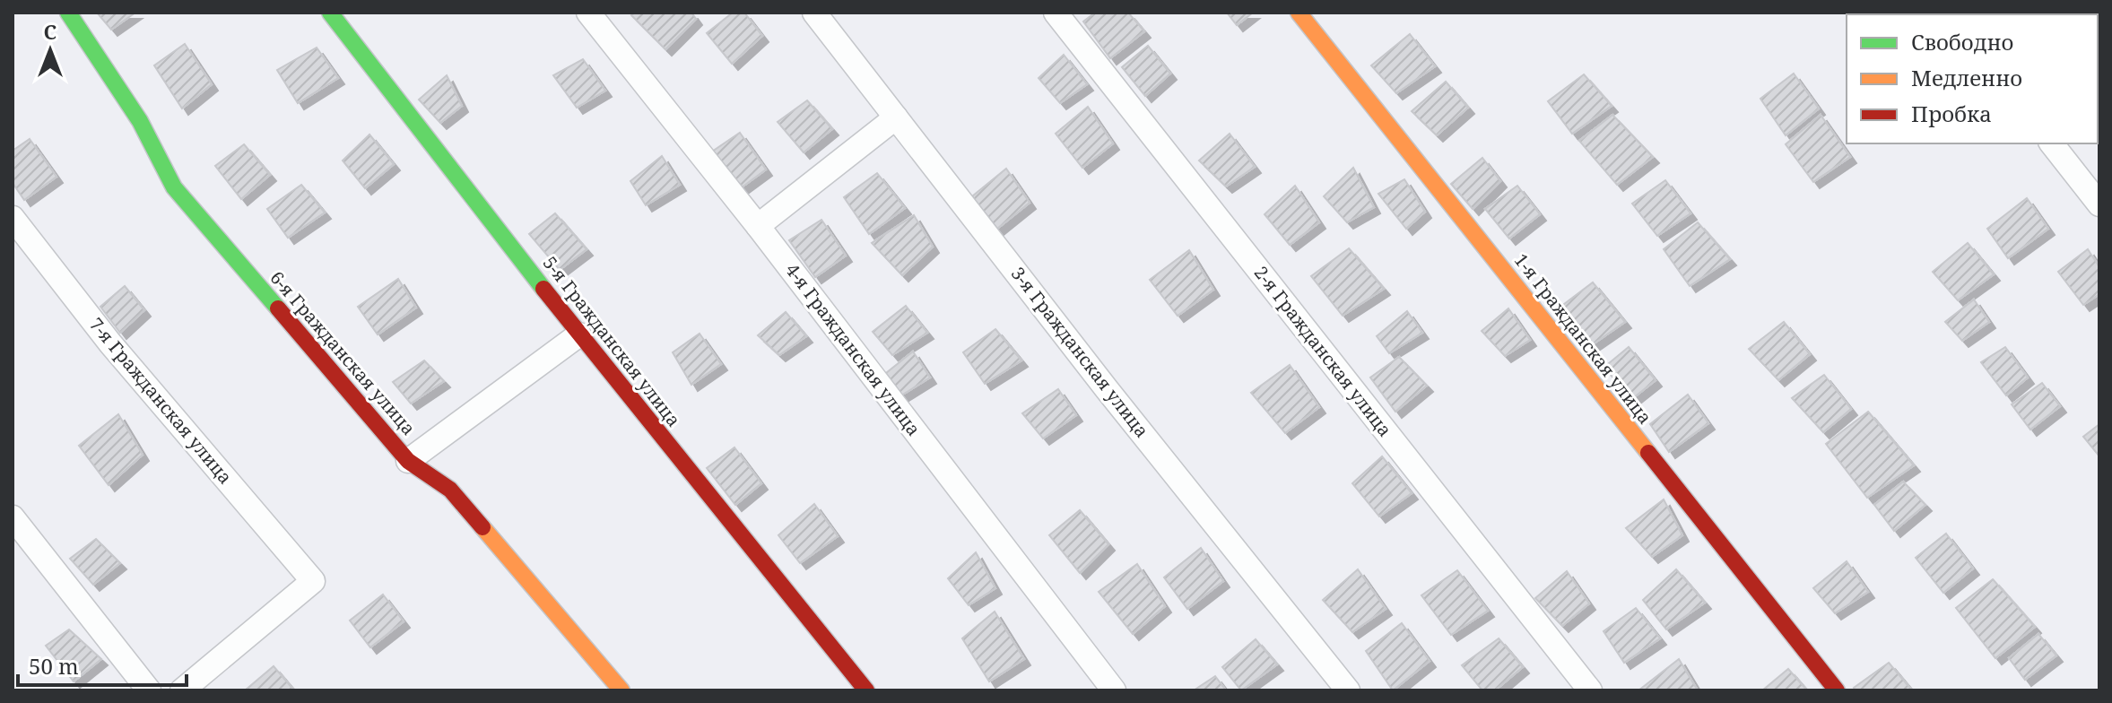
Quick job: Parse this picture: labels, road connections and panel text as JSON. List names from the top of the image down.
{
  "streets": {
    "street": [
      "1-я Гражданская улица",
      "5-я Гражданская улица",
      "4-я Гражданская улица",
      "2-я Гражданская улица",
      "3-я Гражданская улица",
      "6-я Гражданская улица",
      "7-я Гражданская улица"
    ]
  },
  "legend": ["Свободно", "Медленно", "Пробка"],
  "scale_bar": "50 m",
  "north": "top"
}
